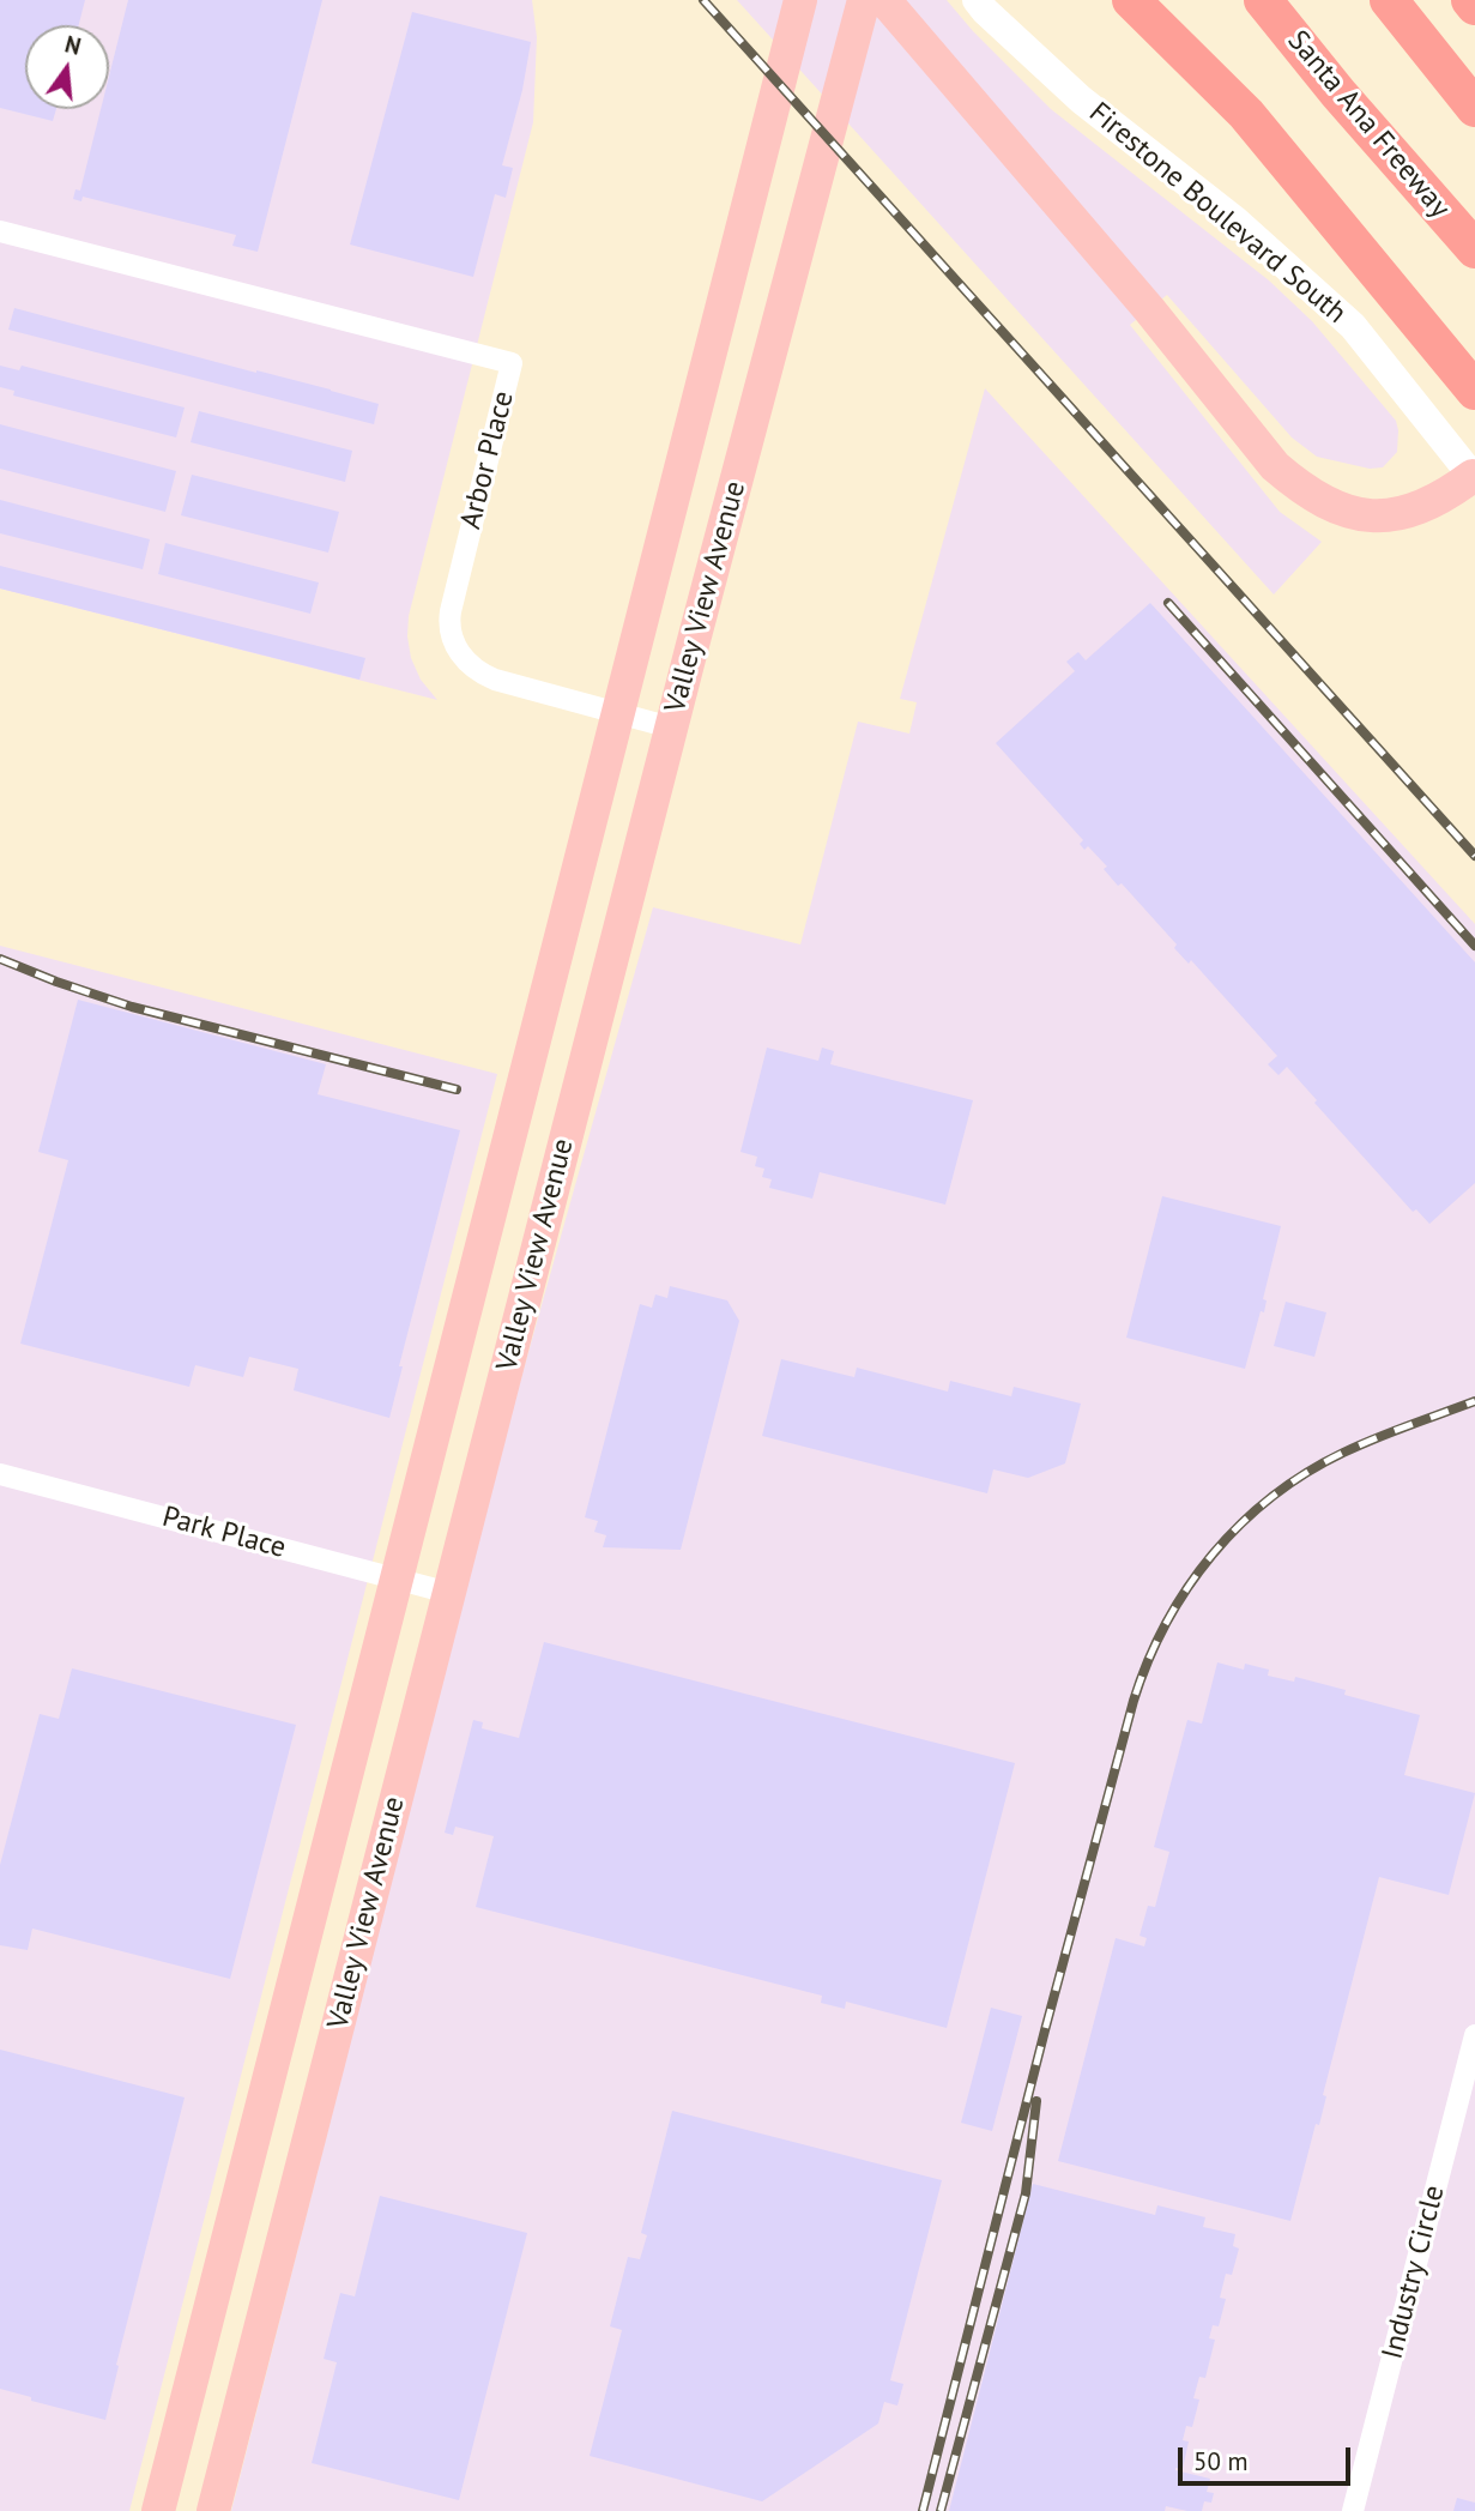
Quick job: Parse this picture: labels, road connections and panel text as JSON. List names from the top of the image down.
{
  "streets": {
    "highway": ["Santa Ana Freeway"],
    "main road": ["Valley View Avenue"],
    "street": [
      "Firestone Boulevard South",
      "Arbor Place",
      "Park Place",
      "Industry Circle"
    ]
  },
  "crossings": [
    ["Arbor Place", "Valley View Avenue"],
    ["Valley View Avenue", "Park Place"]
  ],
  "scale_bar": "50 m",
  "north": "top"
}
